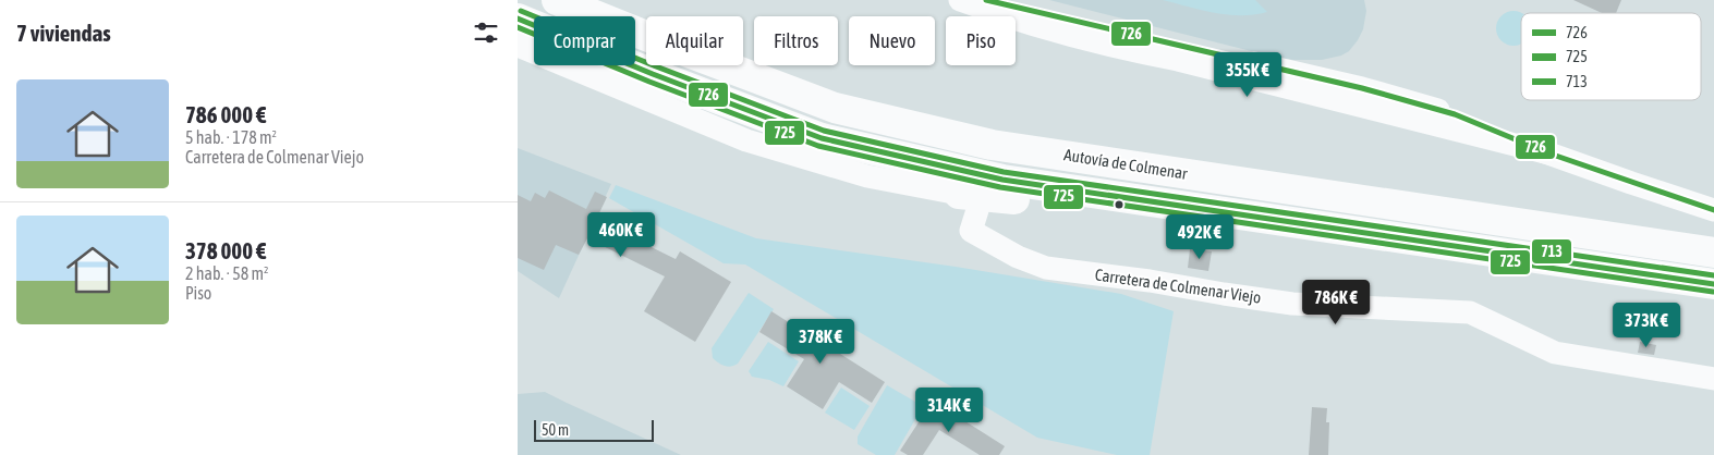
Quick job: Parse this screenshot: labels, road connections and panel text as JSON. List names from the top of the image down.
{
  "streets": {
    "highway": ["Autovía de Colmenar"],
    "street": ["Carretera de Colmenar Viejo"]
  },
  "lines": ["transit line 726", "transit line 713", "transit line 725"],
  "legend": ["726", "725", "713"],
  "scale_bar": "50 m",
  "page": {
    "heading": "7 viviendas",
    "chip": [
      "Comprar",
      "Alquilar",
      "Filtros",
      "Nuevo",
      "Piso"
    ],
    "price": [
      "355K €",
      "460K €",
      "492K €",
      "786K €",
      "373K €",
      "378K €",
      "314K €"
    ],
    "list": [
      {
        "name": "786 000 €",
        "note": "5 hab. · 178 m² · Carretera de Colmenar Viejo"
      },
      {
        "name": "378 000 €",
        "note": "2 hab. · 58 m² · Piso"
      }
    ],
    "scale": "50 m"
  }
}
